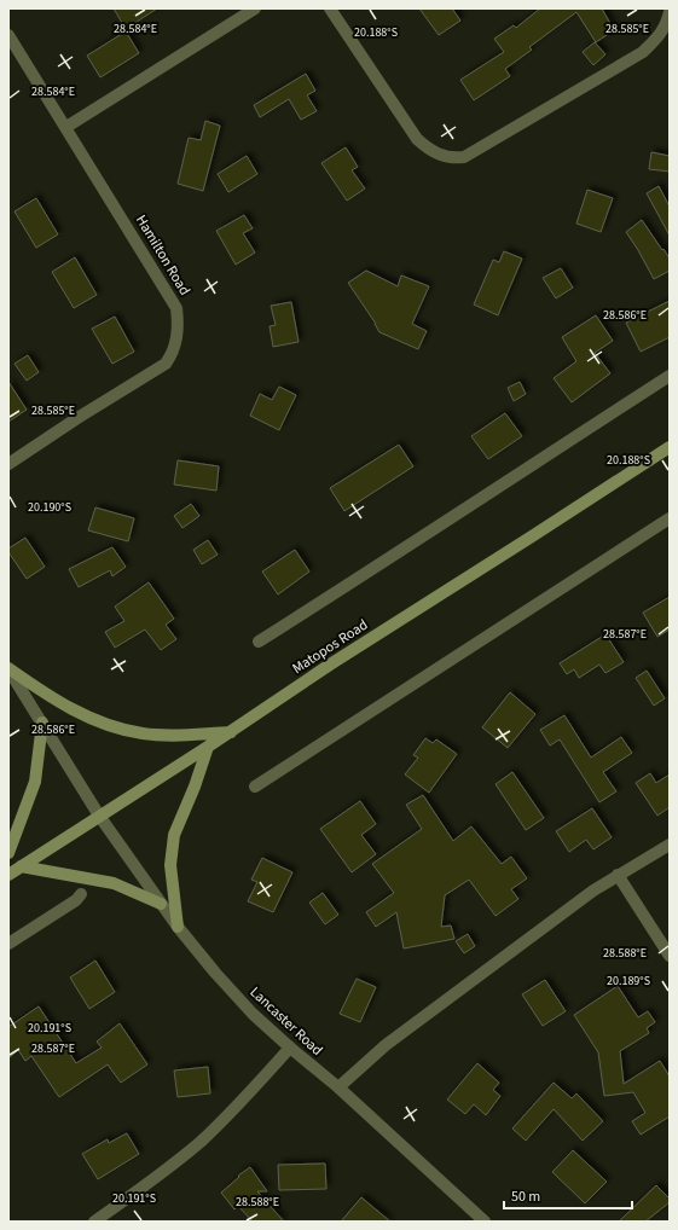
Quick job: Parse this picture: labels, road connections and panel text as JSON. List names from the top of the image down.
{
  "streets": {
    "main road": ["Matopos Road"],
    "street": ["Hamilton Road", "Lancaster Road"]
  },
  "crossings": [
    ["Matopos Road", "Lancaster Road"]
  ],
  "scale_bar": "50 m",
  "coordinates": [
    "28.584°E",
    "28.585°E",
    "20.188°S",
    "28.586°E",
    "20.190°S",
    "28.587°E",
    "28.588°E",
    "20.189°S",
    "20.191°S"
  ]
}
